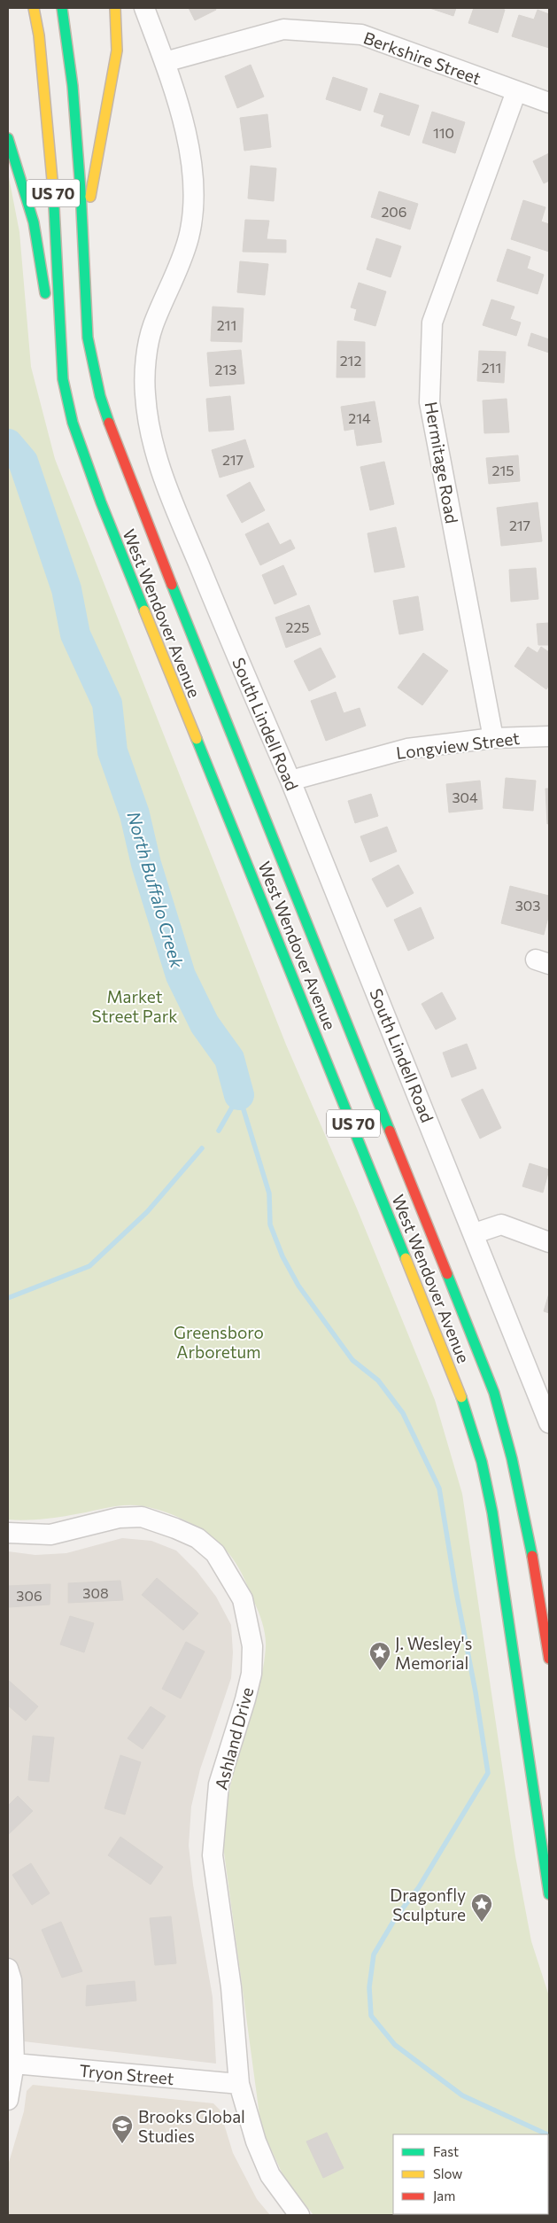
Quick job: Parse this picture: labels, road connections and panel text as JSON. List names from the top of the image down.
{
  "streets": {
    "highway": ["US 70", "West Wendover Avenue"],
    "street": [
      "Berkshire Street",
      "Hermitage Road",
      "South Lindell Road",
      "Longview Street",
      "Ashland Drive",
      "Tryon Street"
    ]
  },
  "crossings": [
    ["Berkshire Street", "Hermitage Road"],
    ["Berkshire Street", "South Lindell Road"],
    ["Hermitage Road", "Longview Street"],
    ["South Lindell Road", "Longview Street"],
    ["Ashland Drive", "Tryon Street"]
  ],
  "water": ["North Buffalo Creek"],
  "parks": ["Market Street Park", "Greensboro Arboretum"],
  "places": {
    "place": ["J. Wesley's Memorial", "Dragonfly Sculpture"],
    "school or university": ["Brooks Global Studies"]
  },
  "house_numbers": [
    "110",
    "206",
    "211",
    "212",
    "211",
    "213",
    "214",
    "217",
    "215",
    "217",
    "225",
    "304",
    "303",
    "308",
    "306"
  ],
  "legend": ["Fast", "Slow", "Jam"]
}
